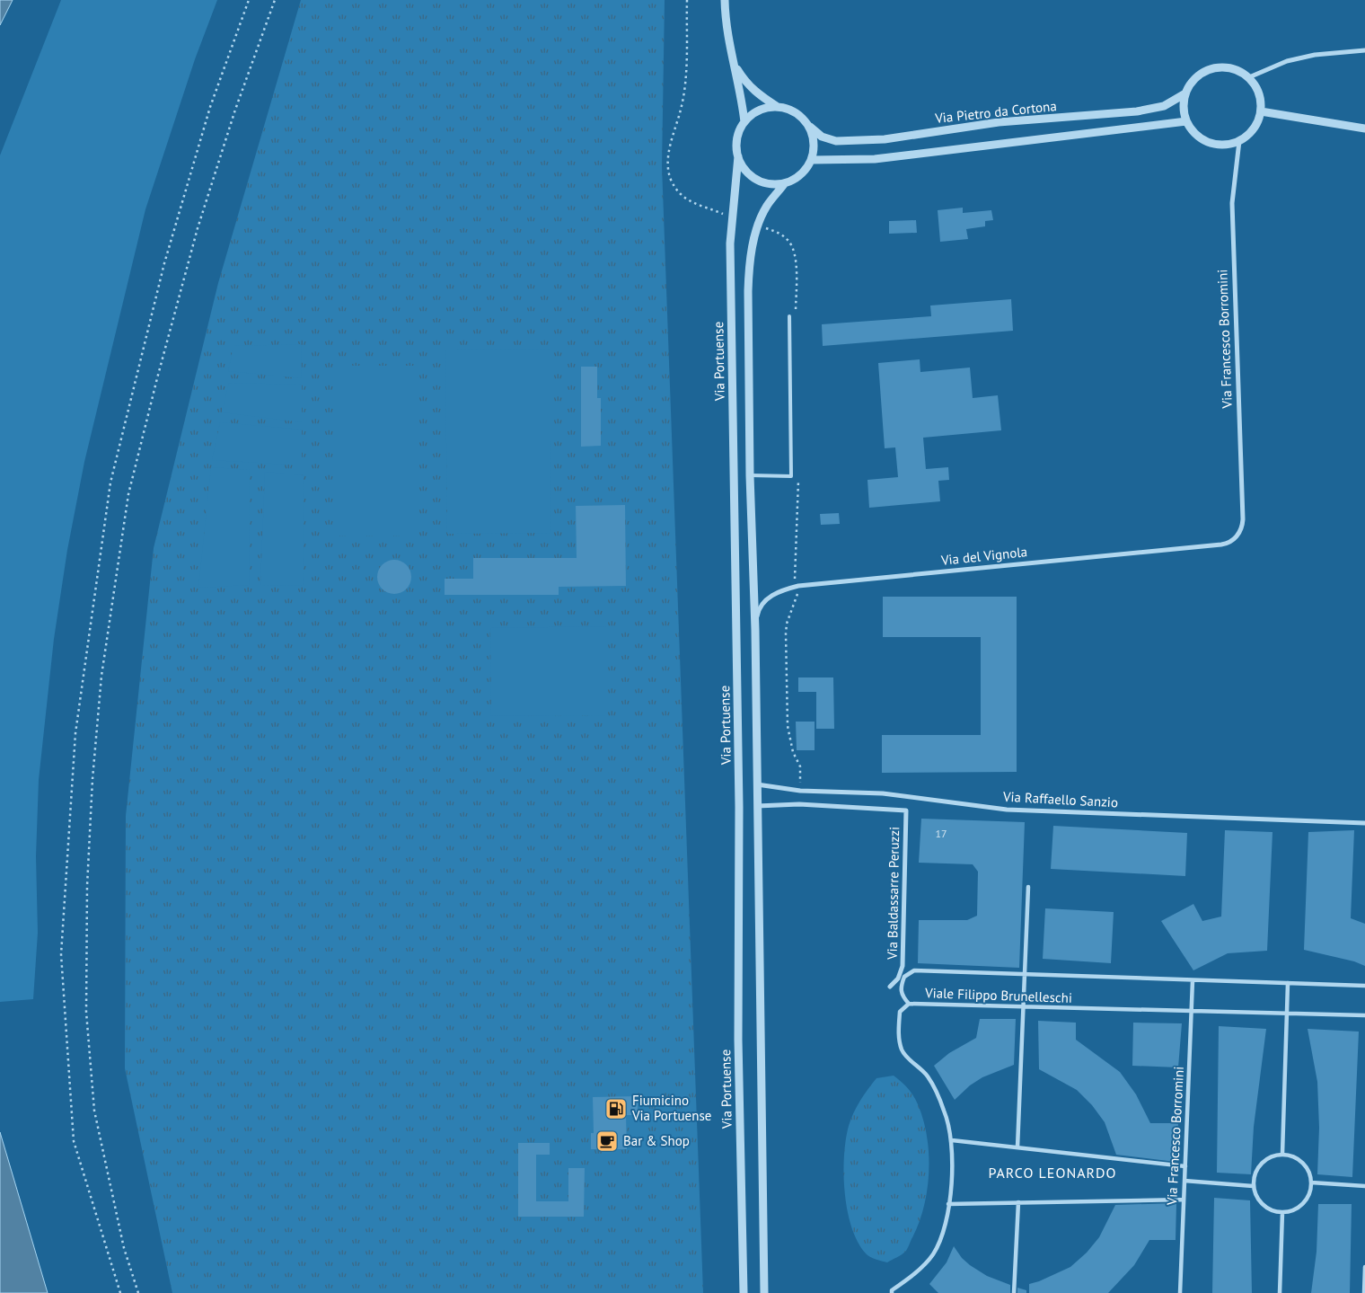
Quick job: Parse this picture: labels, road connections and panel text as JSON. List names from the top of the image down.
{
  "streets": {
    "street": [
      "Via Pietro da Cortona",
      "Via Francesco Borromini",
      "Via Portuense",
      "Via del Vignola",
      "Via Raffaello Sanzio",
      "Via Baldassarre Peruzzi",
      "Viale Filippo Brunelleschi"
    ]
  },
  "crossings": [
    ["Via Pietro da Cortona", "Via Francesco Borromini"],
    ["Via Pietro da Cortona", "Via Portuense"],
    ["Via Francesco Borromini", "Via del Vignola"],
    ["Via Francesco Borromini", "Viale Filippo Brunelleschi"]
  ],
  "districts": ["PARCO LEONARDO"],
  "places": {
    "fuel station": ["Fiumicino Via Portuense"],
    "cafe": ["Bar & Shop"]
  },
  "house_numbers": ["17"]
}
